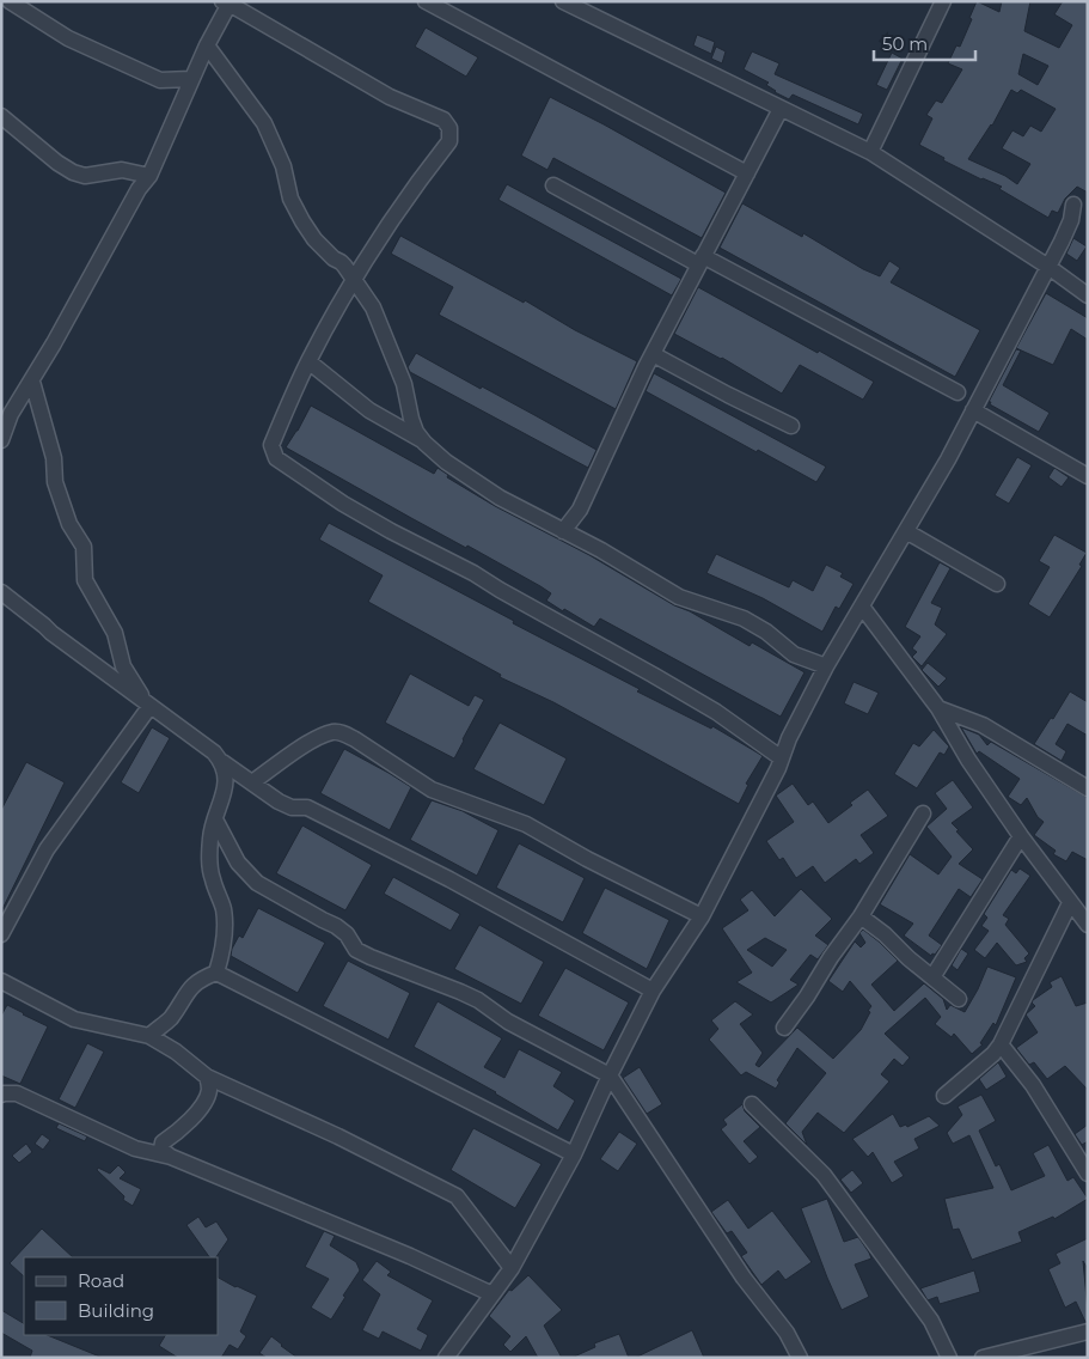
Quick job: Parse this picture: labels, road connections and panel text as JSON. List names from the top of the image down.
{
  "legend": ["Road", "Building"],
  "scale_bar": "50 m"
}
